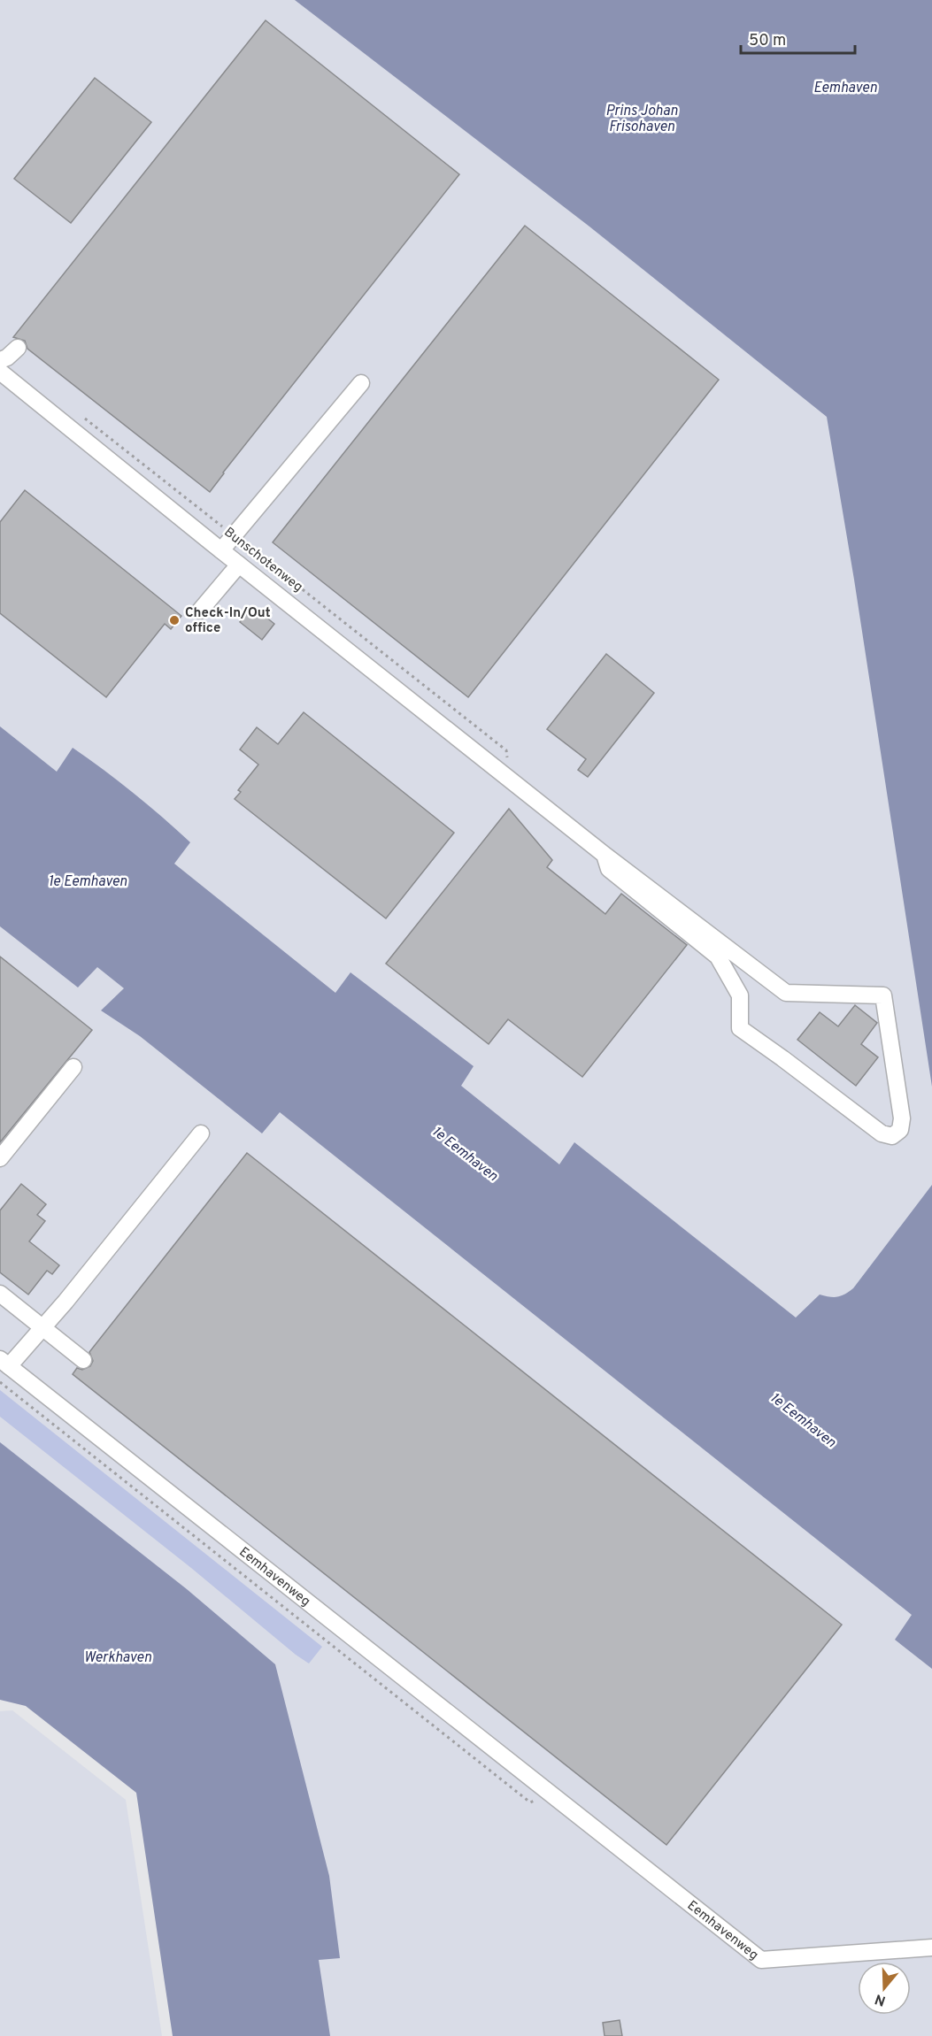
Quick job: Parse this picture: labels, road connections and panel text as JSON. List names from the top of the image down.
{
  "streets": {
    "street": ["Bunschotenweg", "Eemhavenweg"]
  },
  "water": [
    "Eemhaven",
    "Prins Johan Frisohaven",
    "1e Eemhaven",
    "Werkhaven"
  ],
  "places": ["Check-In/Out office"],
  "scale_bar": "50 m",
  "north": "bottom"
}
